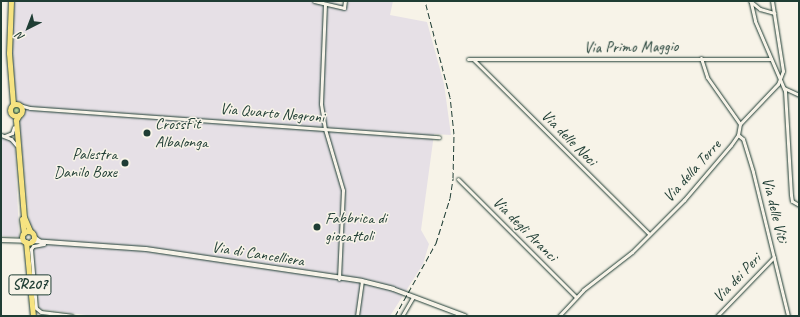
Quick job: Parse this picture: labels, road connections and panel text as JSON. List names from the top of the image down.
{
  "streets": {
    "main road": ["SR207"],
    "street": [
      "Via Primo Maggio",
      "Via Quarto Negroni",
      "Via delle Noci",
      "Via della Torre",
      "Via delle Viti",
      "Via degli Aranci",
      "Via di Cancelliera",
      "Via dei Peri"
    ]
  },
  "crossings": [
    ["Via Primo Maggio", "Via delle Noci"],
    ["Via Quarto Negroni", "SR207"],
    ["Via delle Noci", "Via della Torre"],
    ["Via della Torre", "Via delle Viti"],
    ["Via della Torre", "Via degli Aranci"],
    ["Via delle Viti", "Via dei Peri"],
    ["Via di Cancelliera", "SR207"]
  ],
  "places": ["CrossFit Albalonga", "Palestra Danilo Boxe", "Fabbrica di giocattoli"],
  "north": "bottom left"
}
